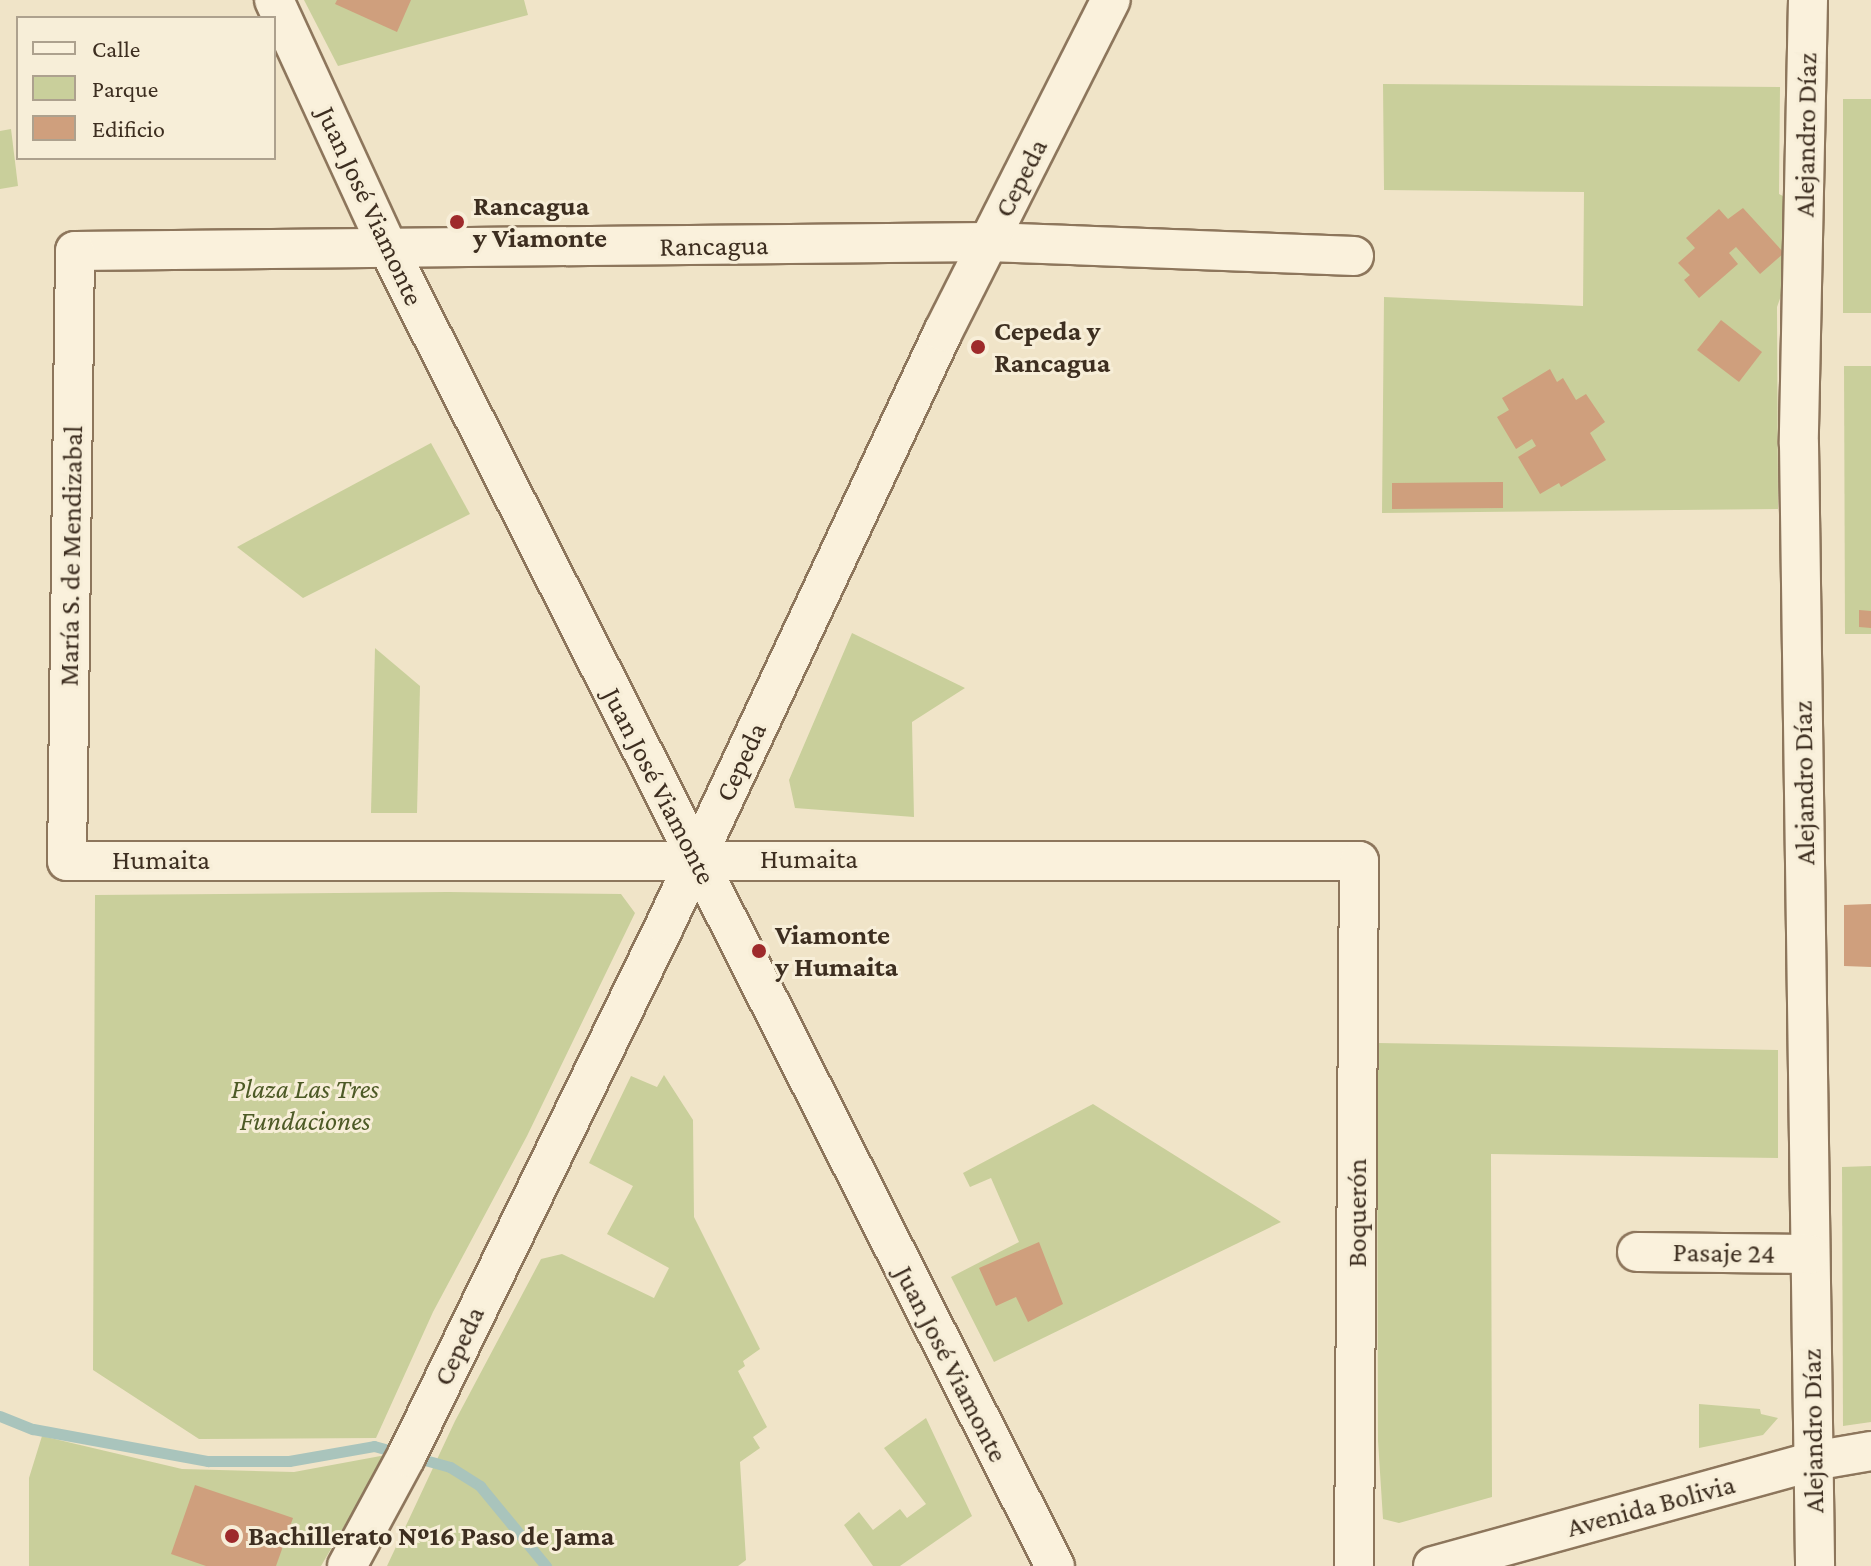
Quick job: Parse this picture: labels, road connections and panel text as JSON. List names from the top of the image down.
{
  "streets": {
    "street": [
      "Alejandro Díaz",
      "Cepeda",
      "Juan José Viamonte",
      "Rancagua",
      "María S. de Mendizabal",
      "Humaita",
      "Boquerón",
      "Pasaje 24",
      "Avenida Bolivia"
    ]
  },
  "crossings": [
    ["Alejandro Díaz", "Pasaje 24"],
    ["Alejandro Díaz", "Avenida Bolivia"],
    ["Cepeda", "Juan José Viamonte"],
    ["Cepeda", "Rancagua"],
    ["Cepeda", "Humaita"],
    ["Juan José Viamonte", "Rancagua"],
    ["Juan José Viamonte", "Humaita"],
    ["Rancagua", "María S. de Mendizabal"],
    ["María S. de Mendizabal", "Humaita"],
    ["Humaita", "Boquerón"]
  ],
  "parks": ["Plaza Las Tres Fundaciones"],
  "places": [
    "Rancagua y Viamonte",
    "Cepeda y Rancagua",
    "Viamonte y Humaita",
    "Bachillerato Nº16 Paso de Jama"
  ],
  "legend": ["Calle", "Parque", "Edificio"]
}
